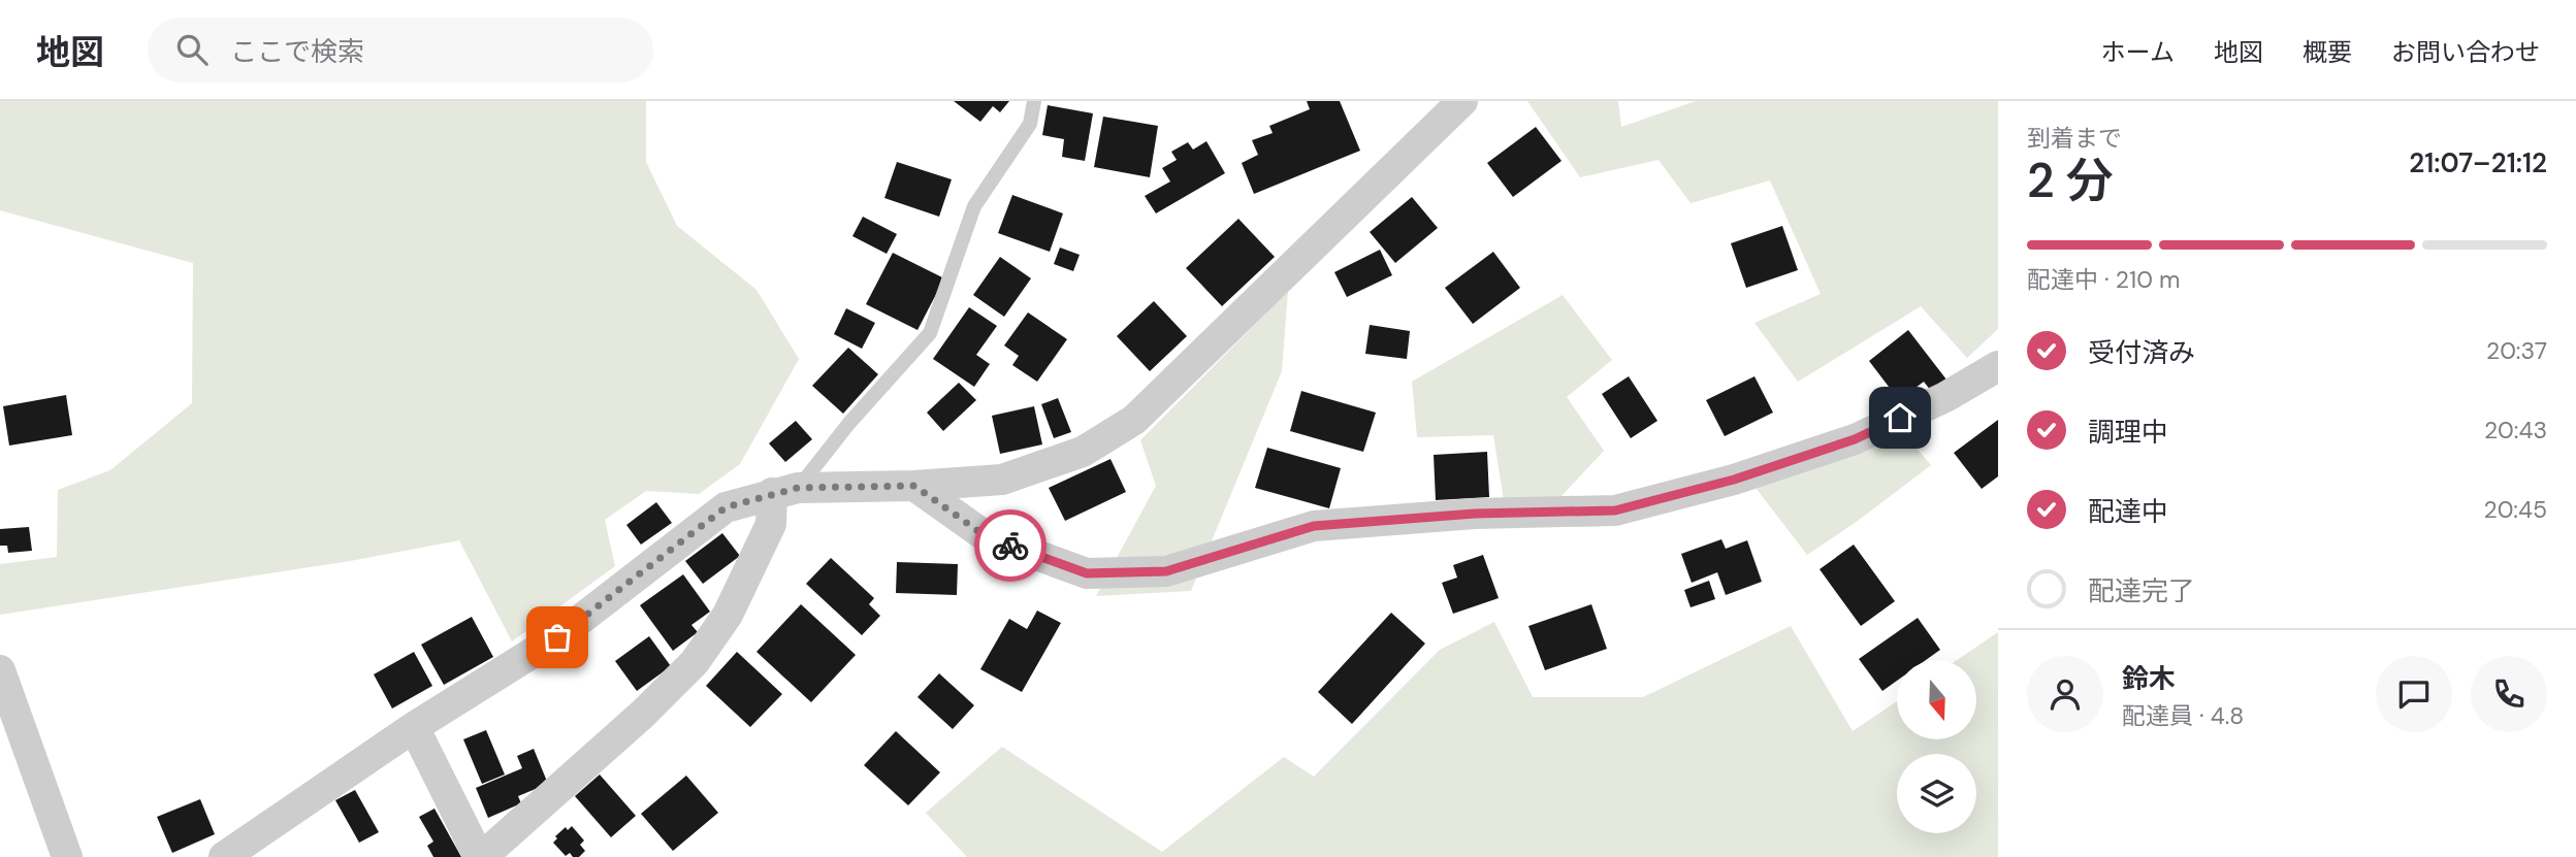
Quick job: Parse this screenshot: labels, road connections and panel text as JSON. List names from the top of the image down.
{
  "north": "bottom",
  "page": {
    "header": "地図",
    "search": "ここで検索",
    "nav": [
      "ホーム",
      "地図",
      "概要",
      "お問い合わせ"
    ],
    "heading": ["2 分", "到着まで", "21:07–21:12"],
    "panel": ["鈴木", "配達員 · 4.8"],
    "bar": "配達中 · 210 m",
    "list": [
      ["受付済み", "20:37"],
      ["調理中", "20:43"],
      ["配達中", "20:45"],
      "配達完了"
    ]
  }
}
